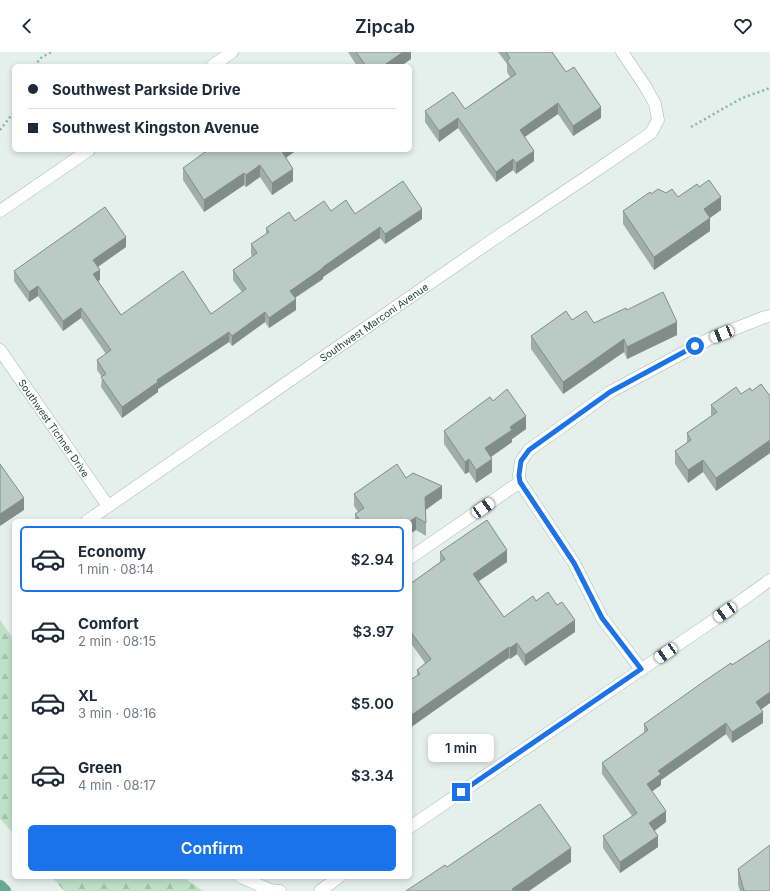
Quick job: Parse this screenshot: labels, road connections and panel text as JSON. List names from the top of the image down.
{
  "streets": {
    "street": ["Southwest Marconi Avenue", "Southwest Tichner Drive"]
  },
  "crossings": [
    ["Southwest Marconi Avenue", "Southwest Tichner Drive"]
  ],
  "page": {
    "header": "Zipcab",
    "banner": ["Southwest Parkside Drive", "Southwest Kingston Avenue"],
    "list": [
      {
        "name": "Economy",
        "note": "1 min · 08:14",
        "value": "$2.94"
      },
      {
        "name": "Comfort",
        "note": "2 min · 08:15",
        "value": "$3.97"
      },
      {
        "name": "XL",
        "note": "3 min · 08:16",
        "value": "$5.00"
      },
      {
        "name": "Green",
        "note": "4 min · 08:17",
        "value": "$3.34"
      }
    ],
    "bubble": "1 min",
    "buttons": "Confirm"
  }
}
